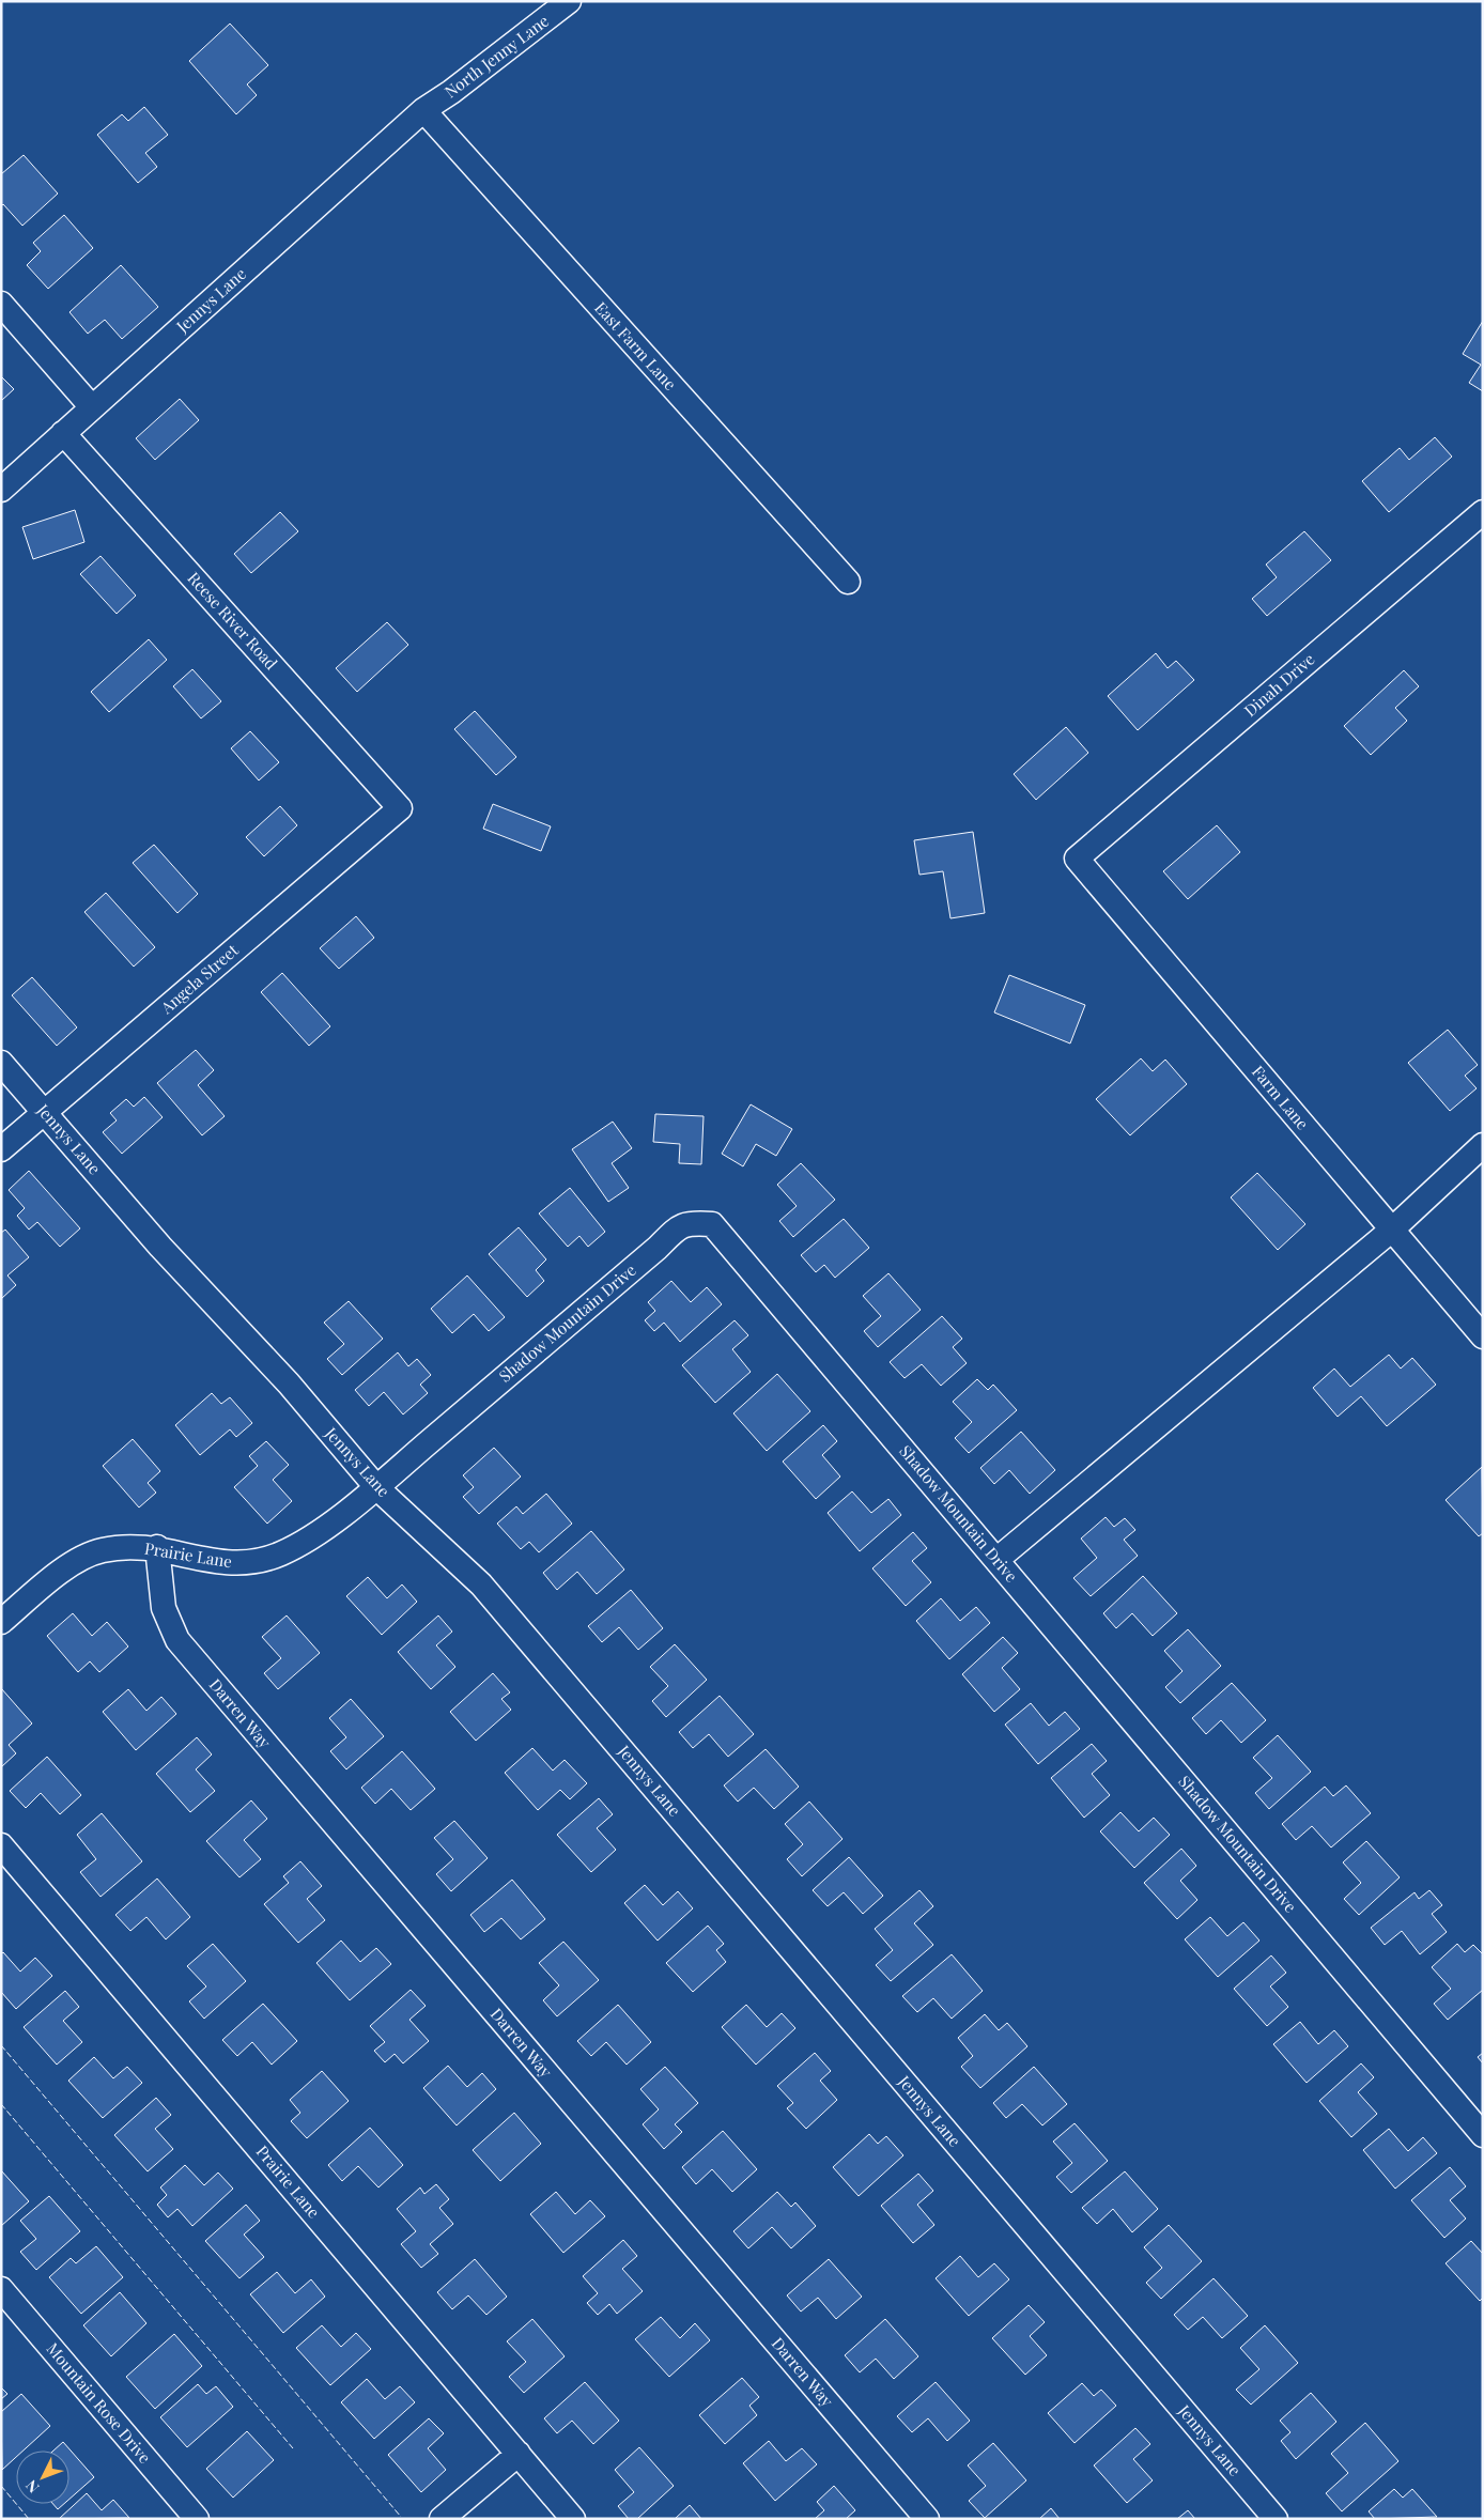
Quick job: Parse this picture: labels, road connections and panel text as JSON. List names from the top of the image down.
{
  "streets": {
    "street": [
      "North Jenny Lane",
      "Jennys Lane",
      "East Farm Lane",
      "Reese River Road",
      "Dinah Drive",
      "Angela Street",
      "Farm Lane",
      "Shadow Mountain Drive",
      "Prairie Lane",
      "Darren Way",
      "Mountain Rose Drive"
    ]
  },
  "crossings": [
    ["North Jenny Lane", "Jennys Lane"],
    ["North Jenny Lane", "East Farm Lane"],
    ["Jennys Lane", "East Farm Lane"],
    ["Jennys Lane", "Reese River Road"],
    ["Jennys Lane", "Angela Street"],
    ["Jennys Lane", "Shadow Mountain Drive"],
    ["Jennys Lane", "Prairie Lane"],
    ["Reese River Road", "Angela Street"],
    ["Dinah Drive", "Farm Lane"],
    ["Shadow Mountain Drive", "Prairie Lane"],
    ["Prairie Lane", "Darren Way"]
  ],
  "north": "bottom left"
}
